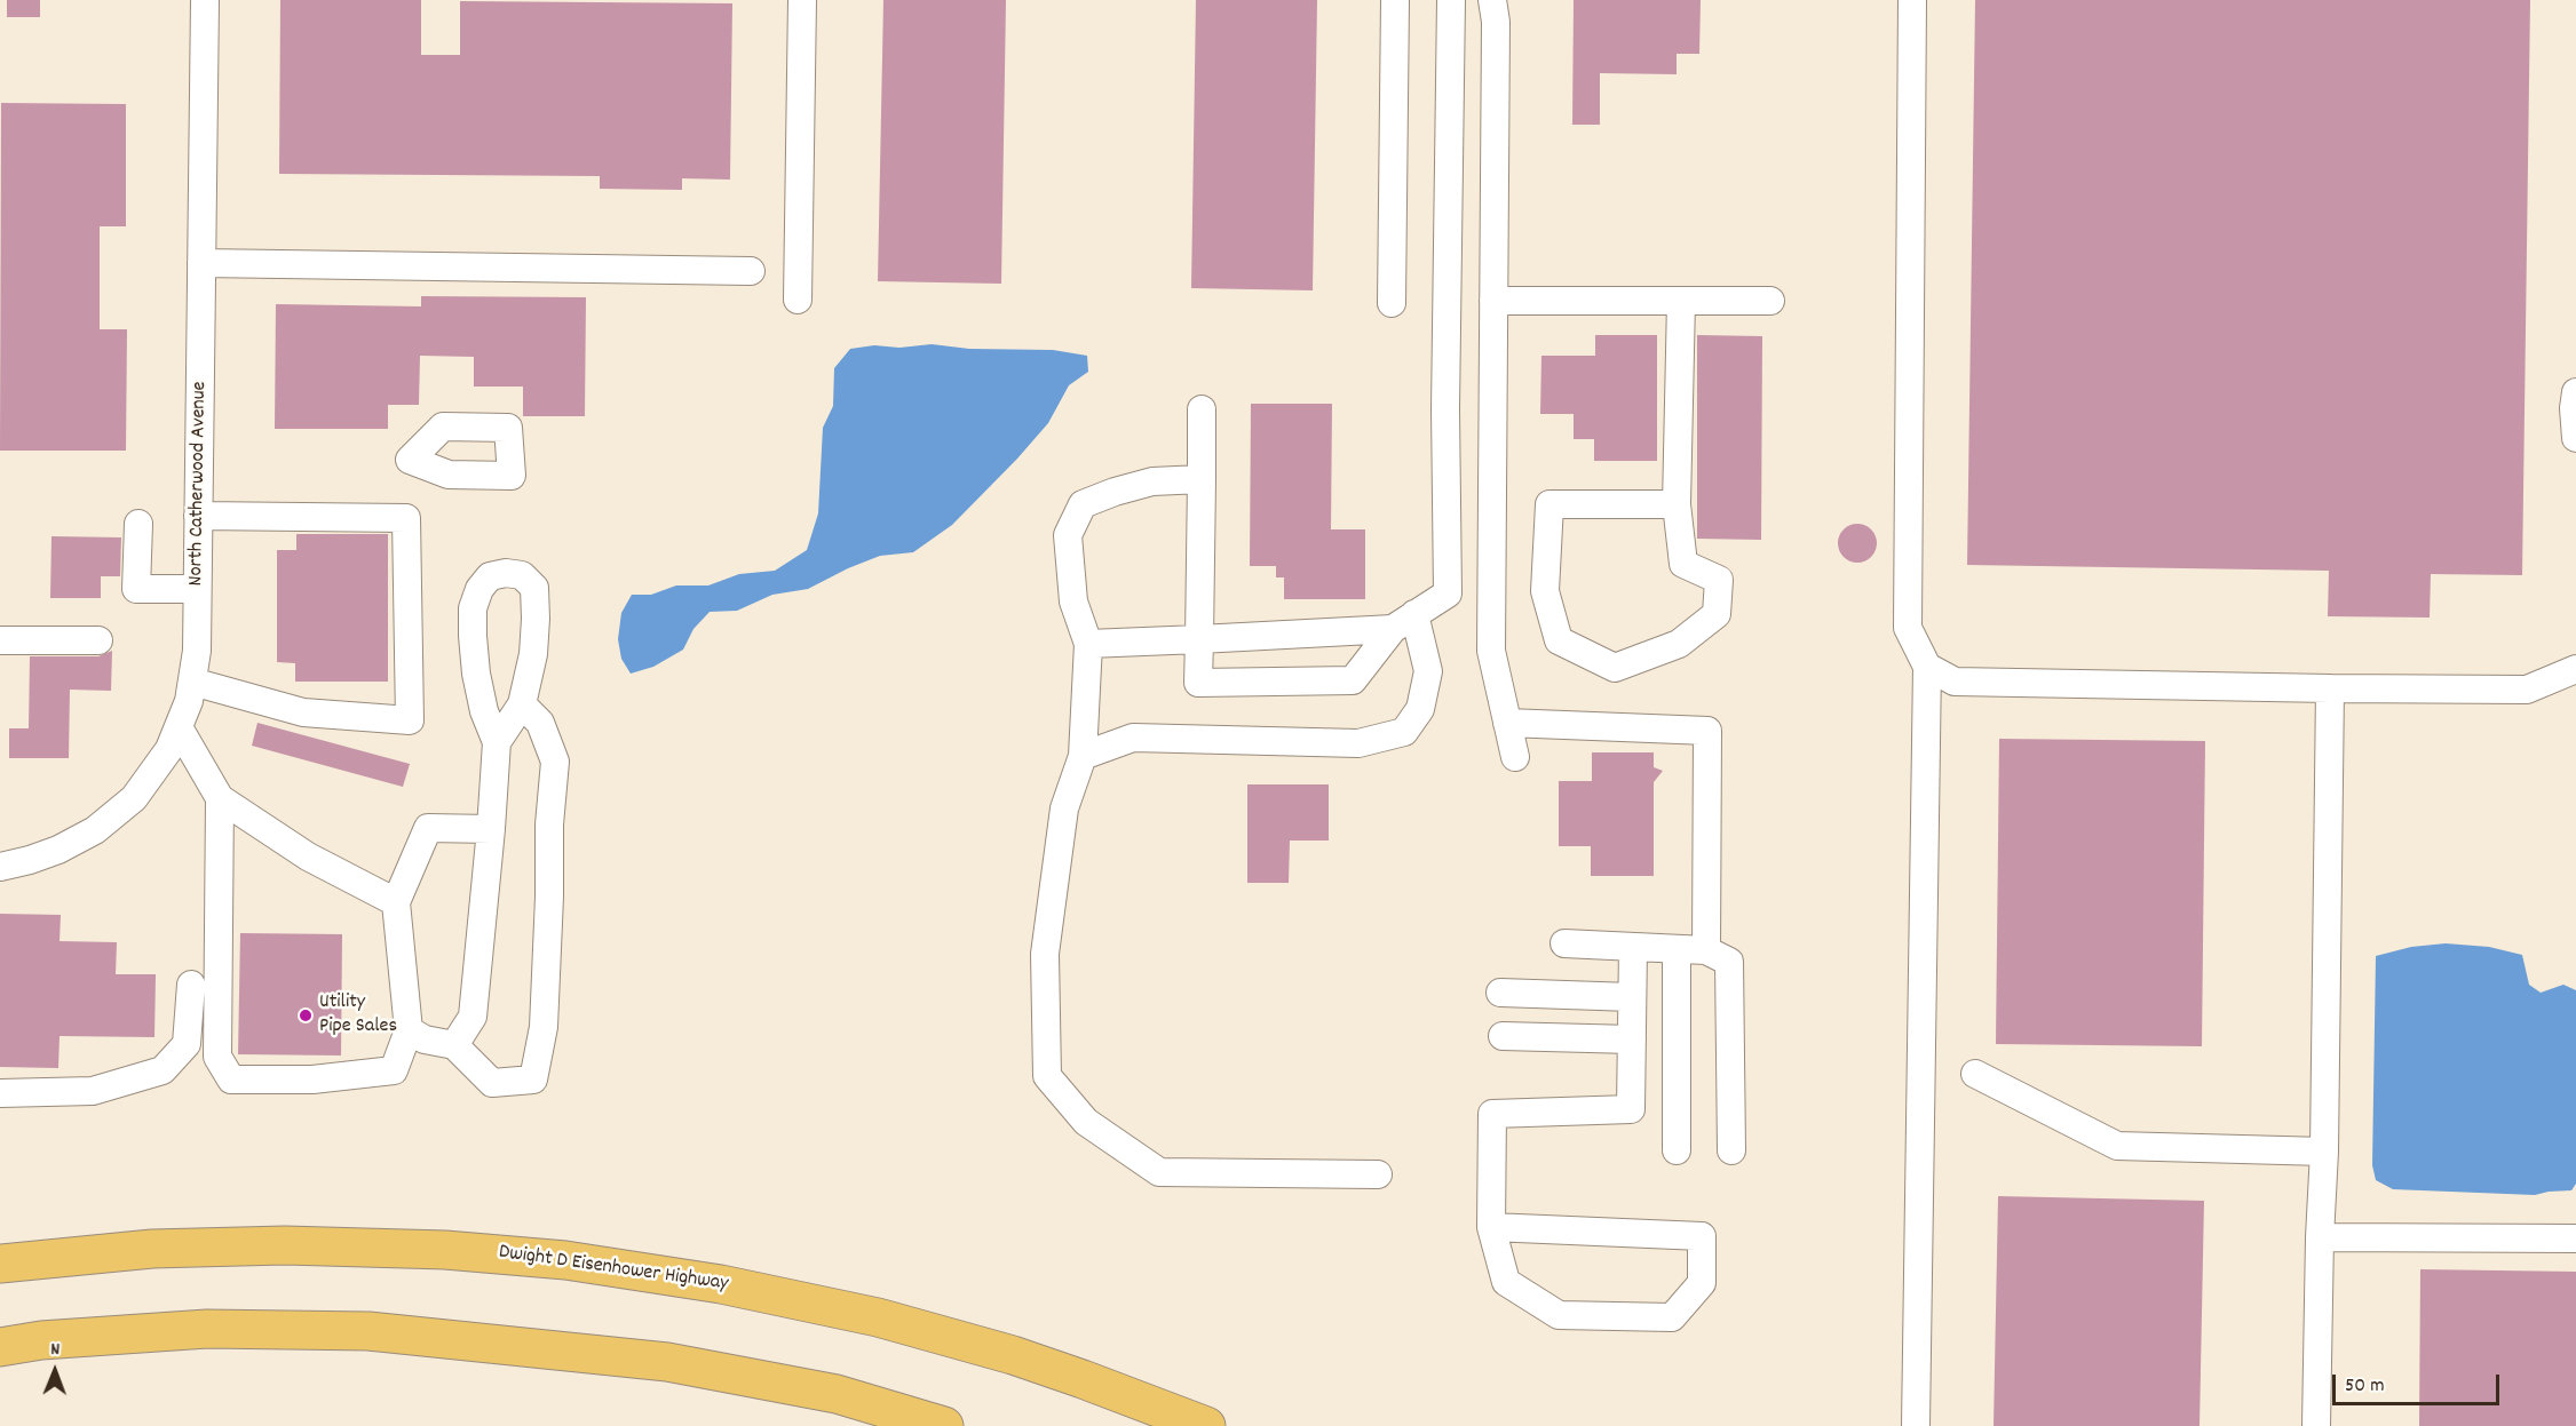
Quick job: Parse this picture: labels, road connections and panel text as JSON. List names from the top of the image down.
{
  "streets": {
    "highway": ["Dwight D Eisenhower Highway"],
    "street": ["North Catherwood Avenue"]
  },
  "places": ["Utility Pipe Sales"],
  "scale_bar": "50 m",
  "north": "top"
}
